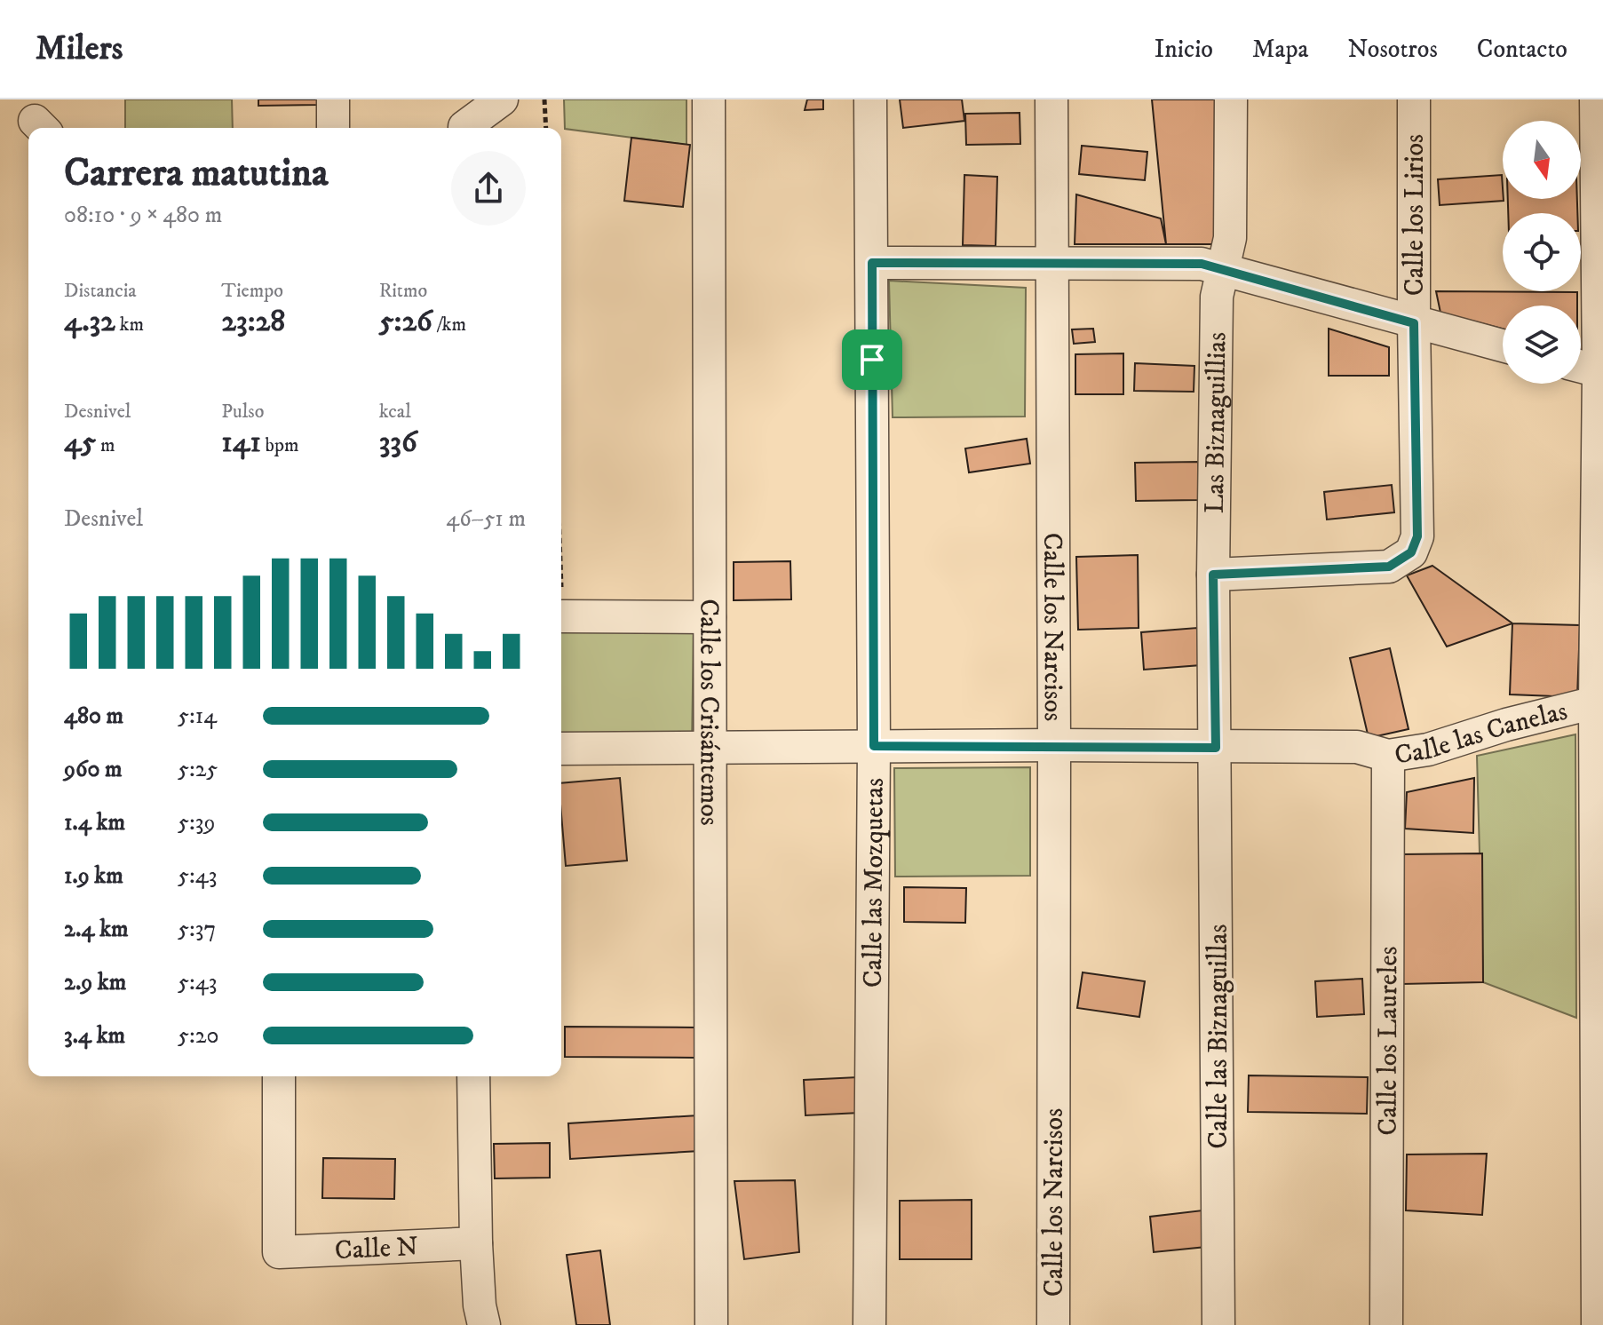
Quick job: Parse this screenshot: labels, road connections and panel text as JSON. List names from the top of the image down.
{
  "streets": {
    "street": [
      "Calle los Lirios",
      "Las Biznaguillias",
      "Calle los Narcisos",
      "Calle los Crisántemos",
      "Calle las Canelas",
      "Calle las Mozquetas",
      "Calle las Biznaguillas",
      "Calle los Laureles",
      "Calle N"
    ]
  },
  "crossings": [
    ["Calle los Lirios", "Las Biznaguillias"],
    ["Las Biznaguillias", "Calle las Canelas"],
    ["Las Biznaguillias", "Calle las Biznaguillas"],
    ["Calle los Narcisos", "Calle las Canelas"],
    ["Calle los Crisántemos", "Calle las Canelas"],
    ["Calle las Canelas", "Calle las Mozquetas"],
    ["Calle las Canelas", "Calle las Biznaguillas"],
    ["Calle las Canelas", "Calle los Laureles"]
  ],
  "north": "bottom",
  "page": {
    "header": "Milers",
    "nav": [
      "Inicio",
      "Mapa",
      "Nosotros",
      "Contacto"
    ],
    "heading": ["Carrera matutina", "08:10 · 9 × 480 m"],
    "stats": [
      ["Distancia", "4.32 km"],
      ["Tiempo", "23:28"],
      ["Ritmo", "5:26 /km"],
      ["Desnivel", "45 m"],
      ["Pulso", "141 bpm"],
      ["kcal", "336"]
    ],
    "chart": ["Desnivel", "46–51 m"],
    "list": [
      {
        "name": "480 m",
        "note": "5:14"
      },
      {
        "name": "960 m",
        "note": "5:25"
      },
      {
        "name": "1.4 km",
        "note": "5:39"
      },
      {
        "name": "1.9 km",
        "note": "5:43"
      },
      {
        "name": "2.4 km",
        "note": "5:37"
      },
      {
        "name": "2.9 km",
        "note": "5:43"
      },
      {
        "name": "3.4 km",
        "note": "5:20"
      }
    ]
  }
}
